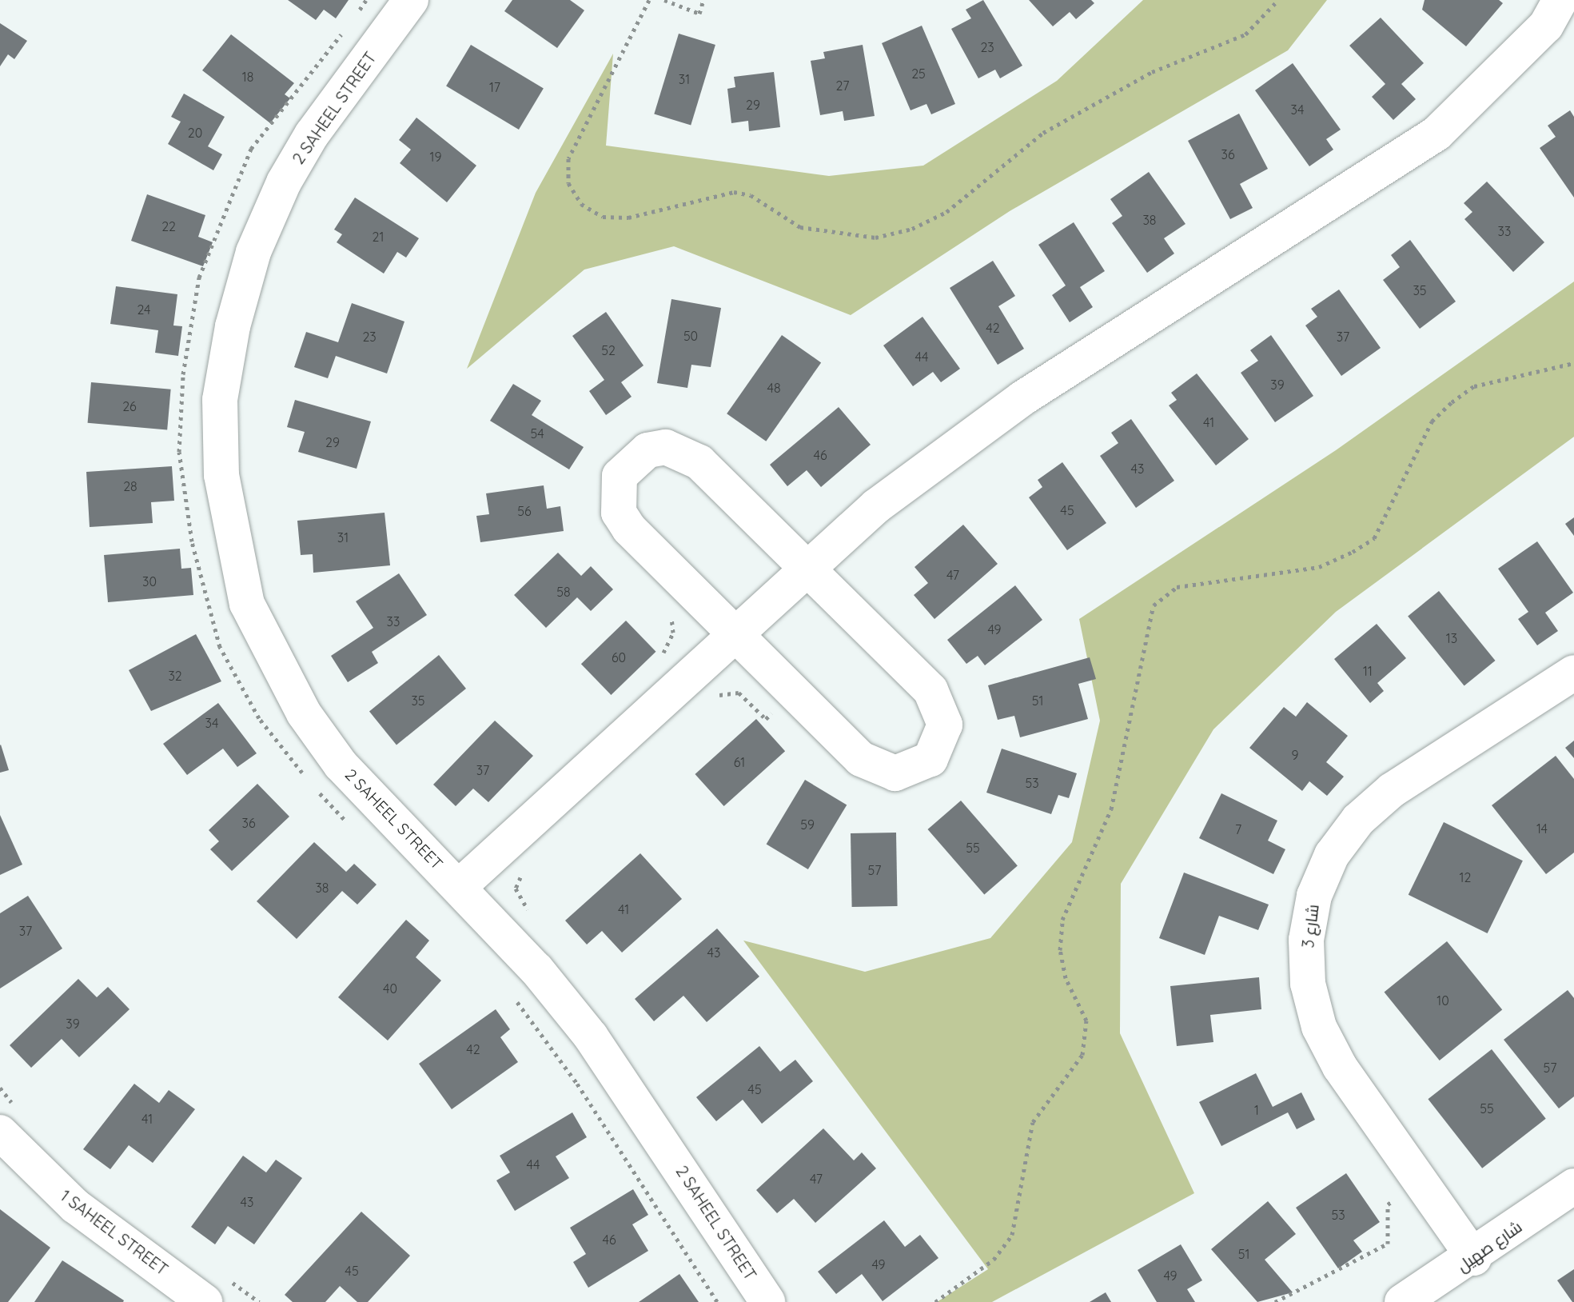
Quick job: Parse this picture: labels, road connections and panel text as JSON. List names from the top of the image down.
{
  "streets": {
    "street": [
      "2 SAHEEL STREET",
      "3 شارع",
      "1 SAHEEL STREET",
      "شارع صهيل"
    ]
  },
  "crossings": [
    ["3 شارع", "شارع صهيل"]
  ],
  "house_numbers": [
    "23",
    "25",
    "18",
    "31",
    "27",
    "17",
    "29",
    "34",
    "20",
    "36",
    "19",
    "38",
    "22",
    "33",
    "21",
    "35",
    "24",
    "42",
    "50",
    "23",
    "37",
    "52",
    "44",
    "39",
    "48",
    "26",
    "41",
    "54",
    "29",
    "46",
    "43",
    "28",
    "45",
    "56",
    "31",
    "47",
    "30",
    "58",
    "33",
    "49",
    "13",
    "60",
    "11",
    "32",
    "35",
    "51",
    "34",
    "9",
    "61",
    "37",
    "53",
    "36",
    "59",
    "14",
    "7",
    "55",
    "57",
    "12",
    "38",
    "41",
    "37",
    "43",
    "40",
    "10",
    "39",
    "42",
    "57",
    "45",
    "55",
    "1",
    "41",
    "44",
    "47",
    "43",
    "53",
    "46",
    "51",
    "49",
    "45",
    "49"
  ]
}
